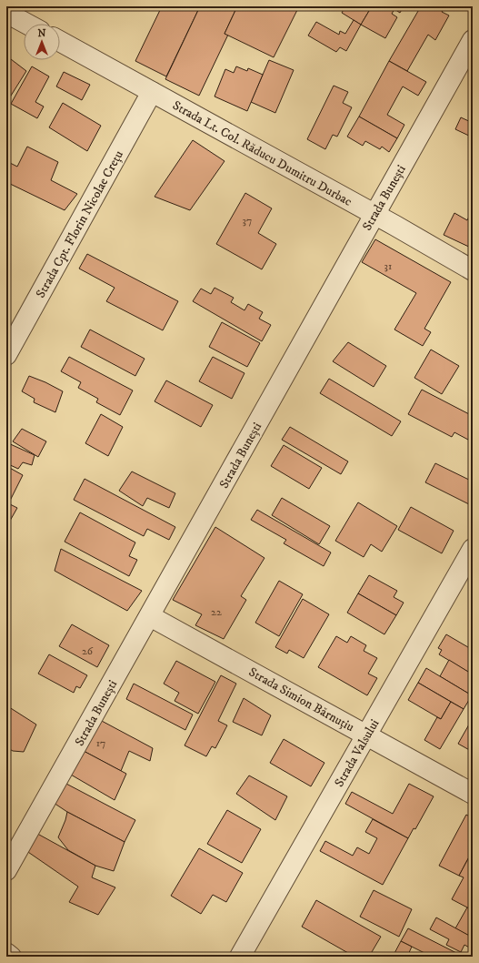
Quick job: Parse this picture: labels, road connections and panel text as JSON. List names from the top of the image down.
{
  "streets": {
    "street": [
      "Strada Lt. Col. Răducu Dumitru Durbac",
      "Strada Bunești",
      "Strada Cpt. Florin Nicolae Crețu",
      "Strada Simion Bărnuțiu",
      "Strada Valsului"
    ]
  },
  "crossings": [
    ["Strada Lt. Col. Răducu Dumitru Durbac", "Strada Bunești"],
    ["Strada Lt. Col. Răducu Dumitru Durbac", "Strada Cpt. Florin Nicolae Crețu"],
    ["Strada Bunești", "Strada Simion Bărnuțiu"],
    ["Strada Simion Bărnuțiu", "Strada Valsului"]
  ],
  "house_numbers": [
    "37",
    "31",
    "22",
    "26",
    "17"
  ],
  "north": "top"
}
